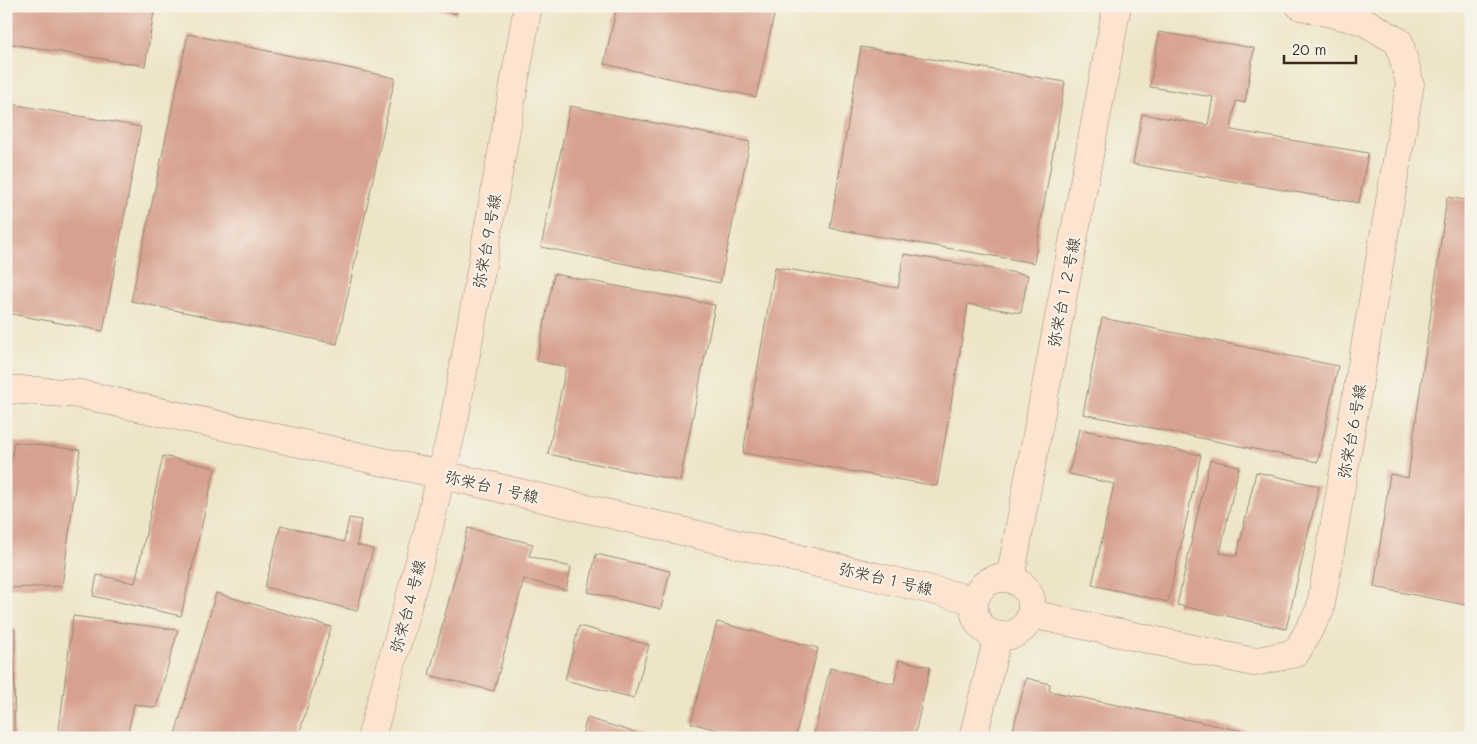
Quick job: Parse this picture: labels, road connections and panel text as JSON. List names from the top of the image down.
{
  "streets": {
    "street": [
      "弥栄台９号線",
      "弥栄台１２号線",
      "弥栄台６号線",
      "弥栄台１号線",
      "弥栄台４号線"
    ]
  },
  "crossings": [
    ["弥栄台９号線", "弥栄台１号線"],
    ["弥栄台９号線", "弥栄台４号線"],
    ["弥栄台１２号線", "弥栄台６号線"],
    ["弥栄台１２号線", "弥栄台１号線"],
    ["弥栄台６号線", "弥栄台１号線"],
    ["弥栄台１号線", "弥栄台４号線"]
  ],
  "scale_bar": "20 m"
}
